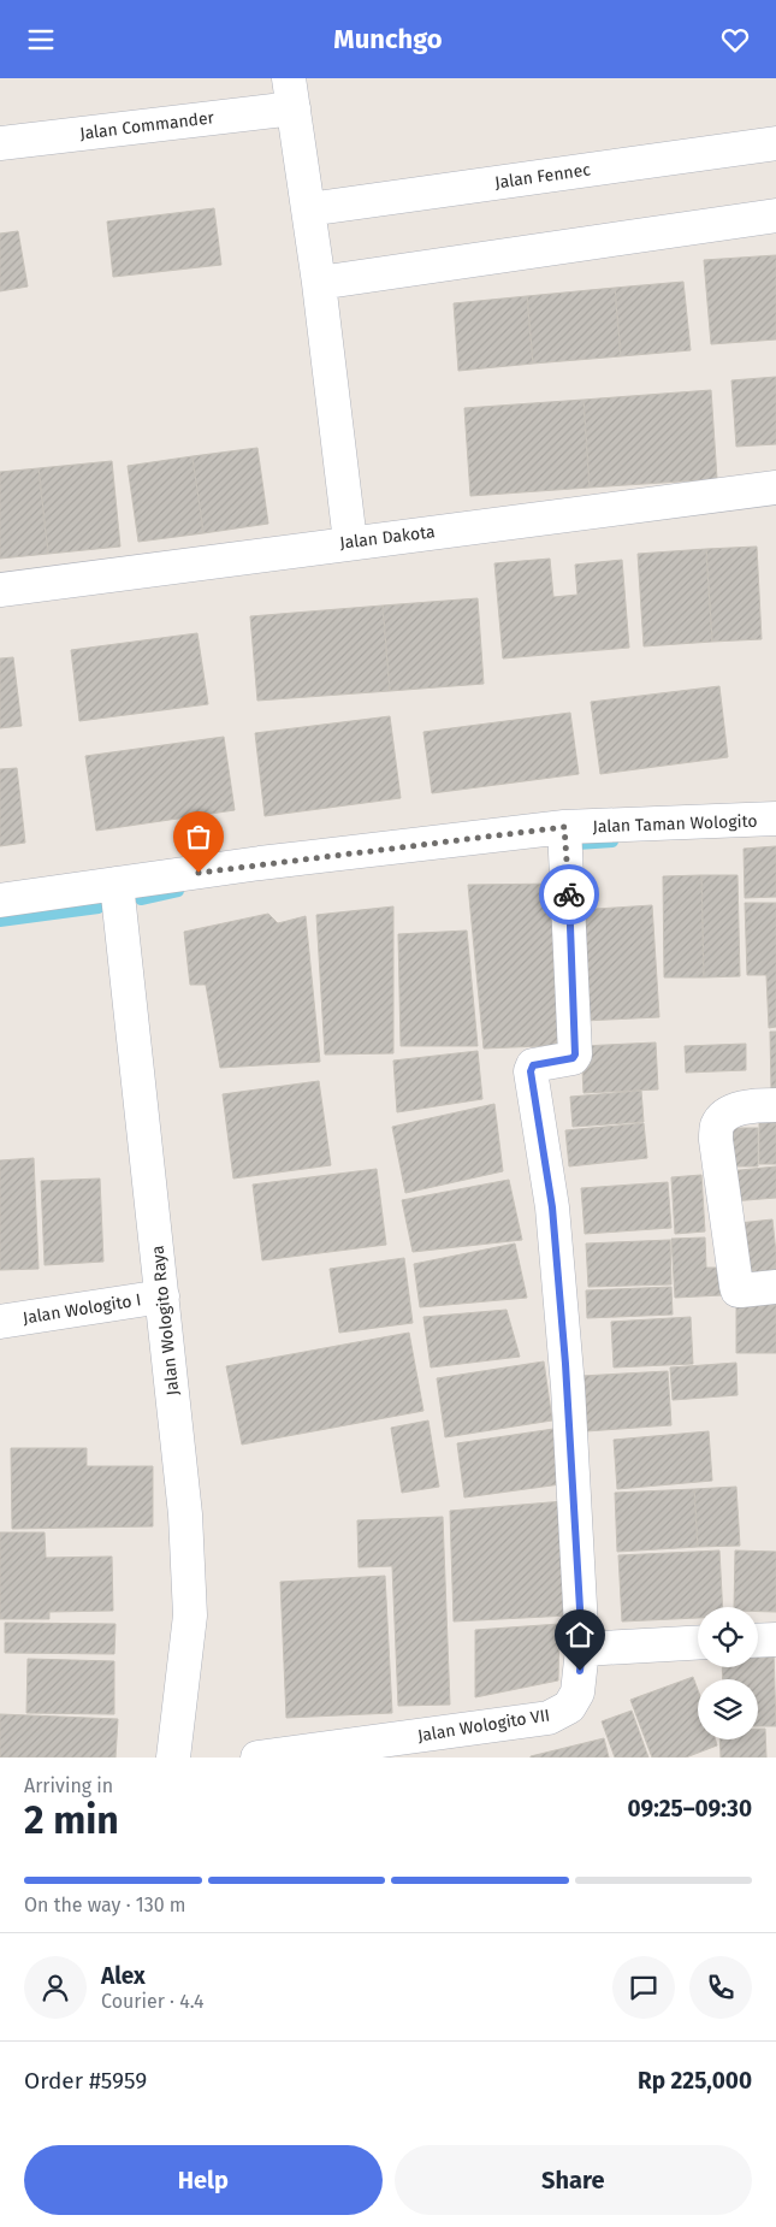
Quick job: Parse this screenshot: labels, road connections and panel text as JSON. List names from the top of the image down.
{
  "streets": {
    "street": [
      "Jalan Commander",
      "Jalan Fennec",
      "Jalan Dakota",
      "Jalan Taman Wologito",
      "Jalan Wologito I",
      "Jalan Wologito Raya",
      "Jalan Wologito VII"
    ]
  },
  "crossings": [
    ["Jalan Taman Wologito", "Jalan Wologito Raya"],
    ["Jalan Taman Wologito", "Jalan Wologito VII"],
    ["Jalan Wologito I", "Jalan Wologito Raya"]
  ],
  "page": {
    "header": "Munchgo",
    "heading": ["2 min", "Arriving in", "09:25–09:30"],
    "panel": [
      "Alex",
      "Courier · 4.4",
      "Order #5959",
      "Rp 225,000"
    ],
    "bar": "On the way · 130 m",
    "buttons": ["Help", "Share"]
  }
}
